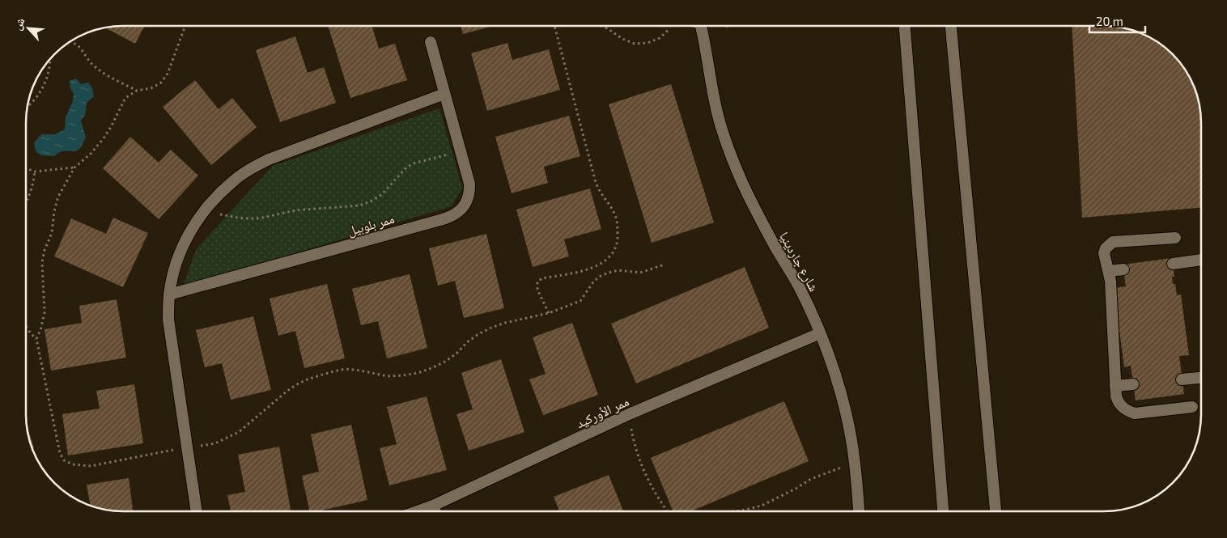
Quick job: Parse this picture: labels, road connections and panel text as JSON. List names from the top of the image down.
{
  "streets": {
    "street": ["ممر بلوبيل", "شارع جاردينيا", "ممر الأوركيد"]
  },
  "crossings": [
    ["شارع جاردينيا", "ممر الأوركيد"]
  ],
  "scale_bar": "20 m",
  "north": "top left"
}
